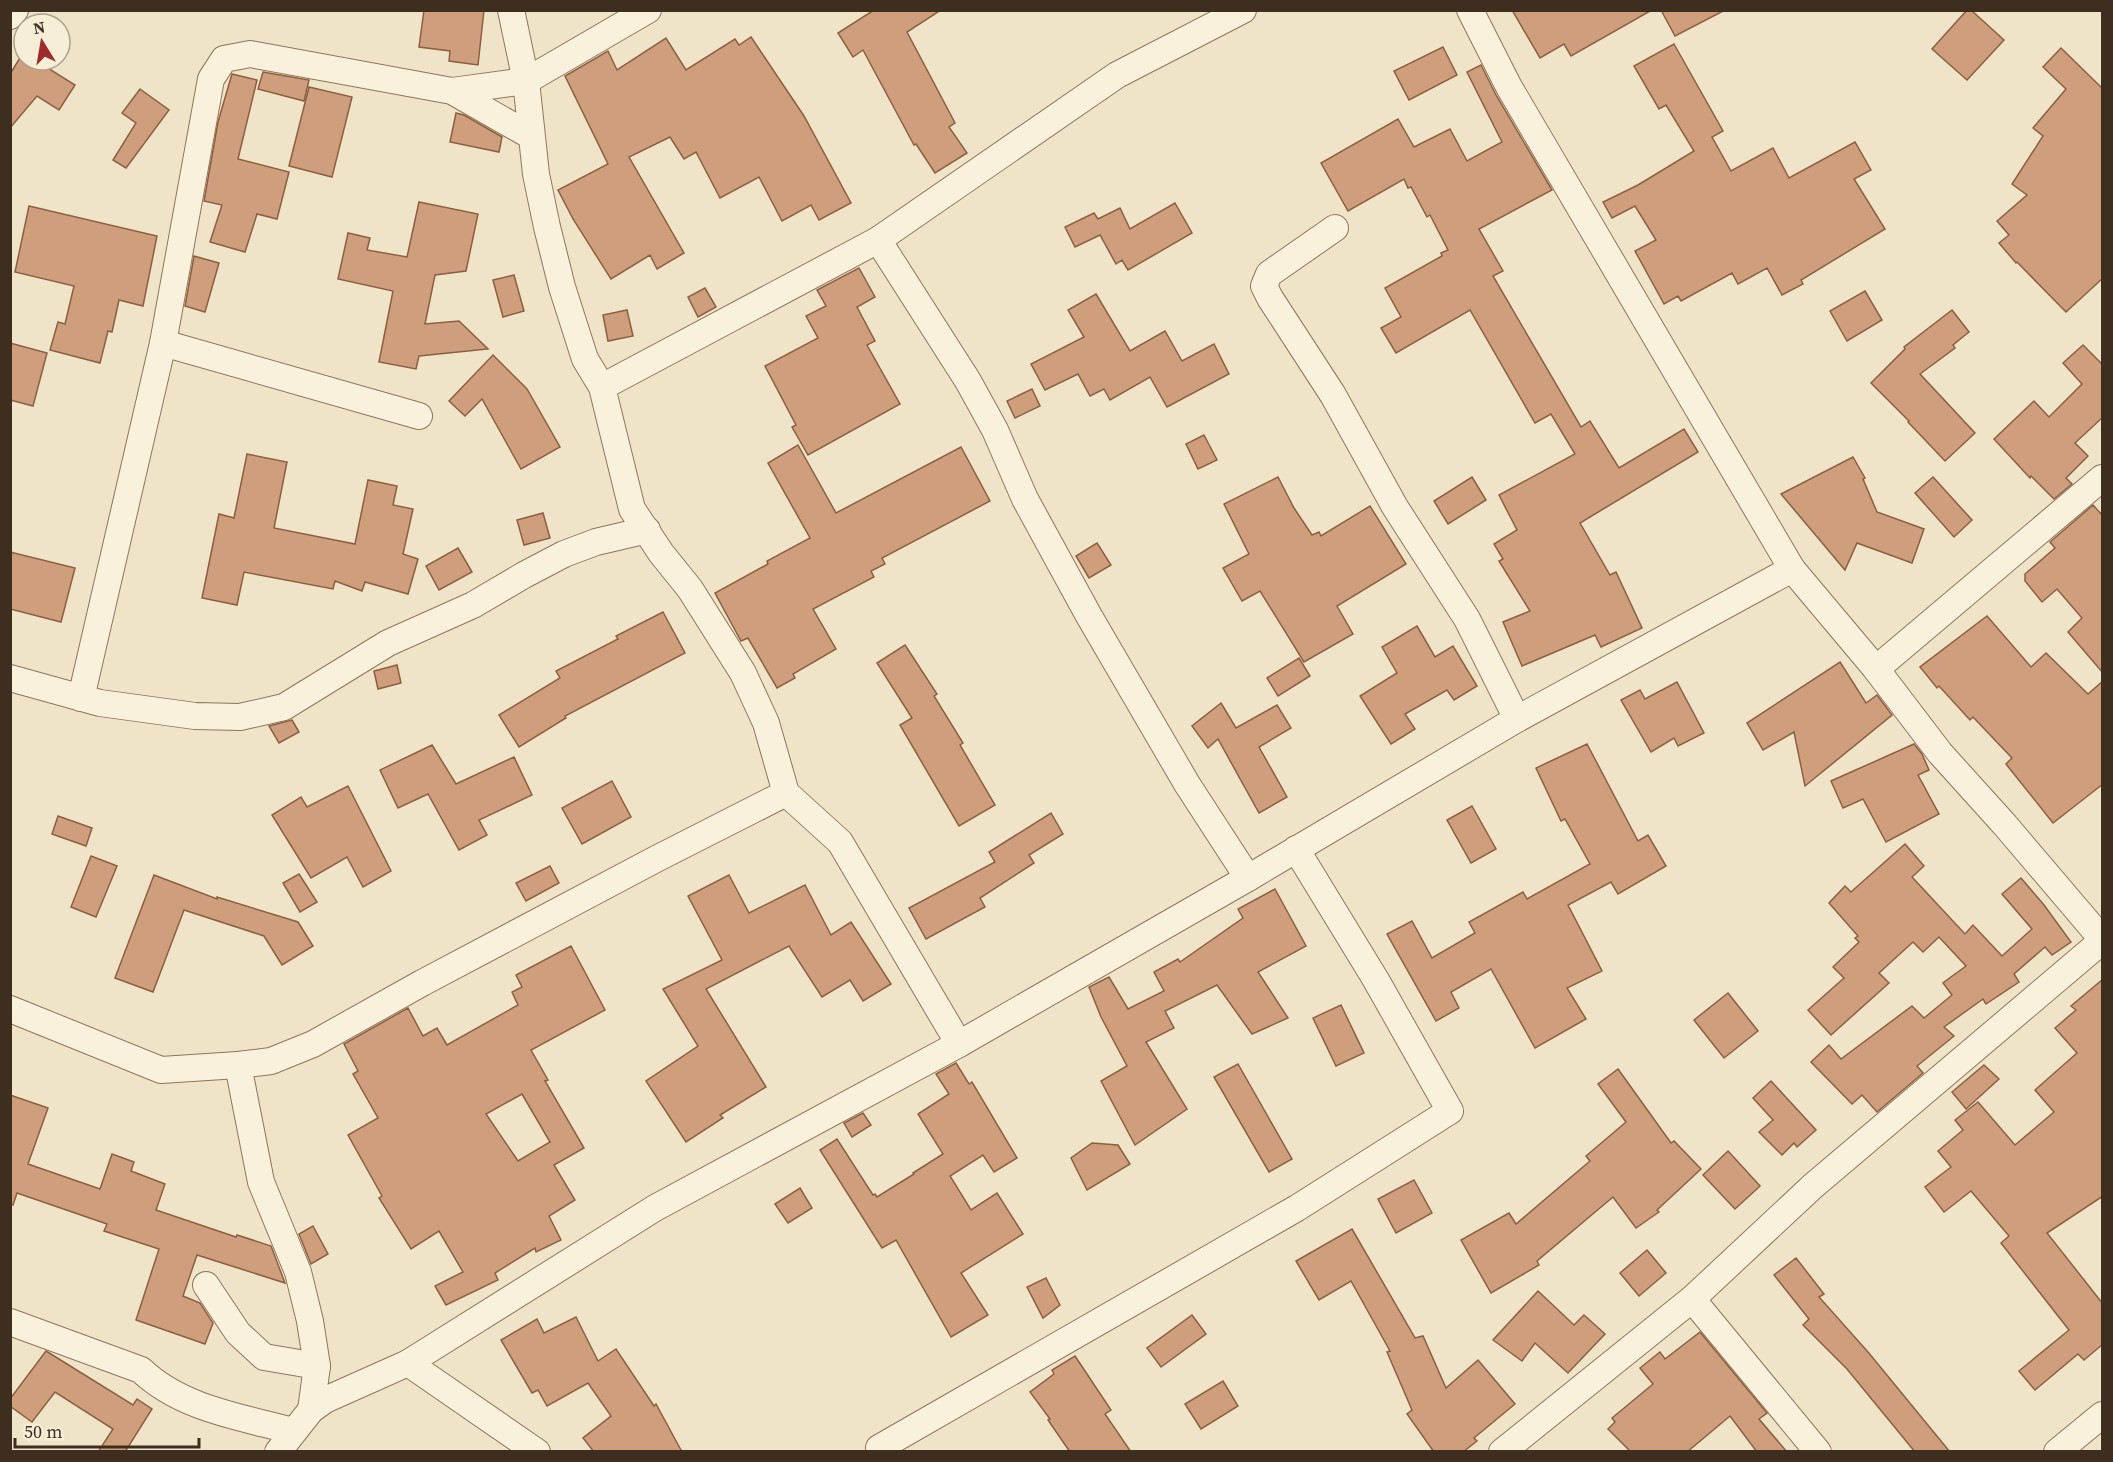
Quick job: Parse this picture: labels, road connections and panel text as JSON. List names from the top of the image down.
{
  "scale_bar": "50 m",
  "north": "top"
}
